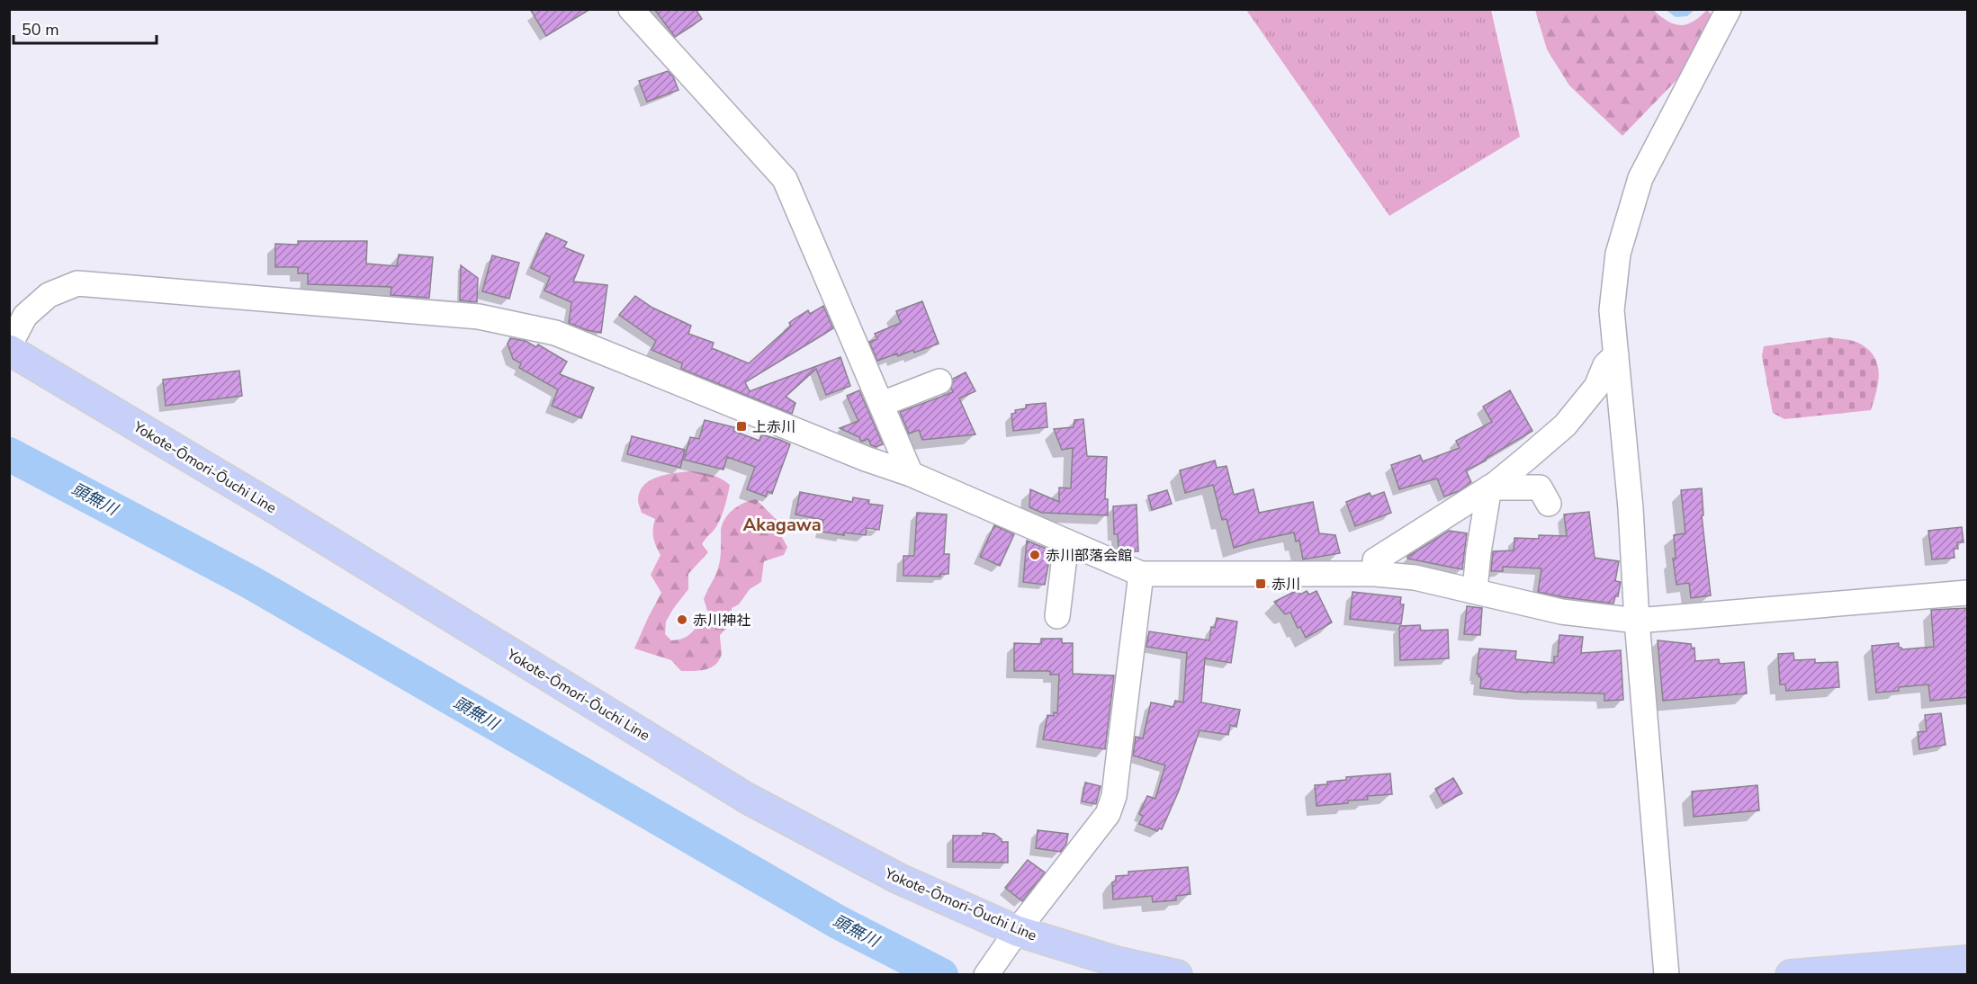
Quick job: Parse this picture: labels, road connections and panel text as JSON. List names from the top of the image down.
{
  "streets": {
    "main road": ["Yokote-Ōmori-Ōuchi Line"]
  },
  "districts": ["Akagawa"],
  "water": ["頭無川"],
  "places": {
    "transit": ["上赤川", "赤川"],
    "other": ["赤川部落会館", "赤川神社"]
  },
  "scale_bar": "50 m"
}
